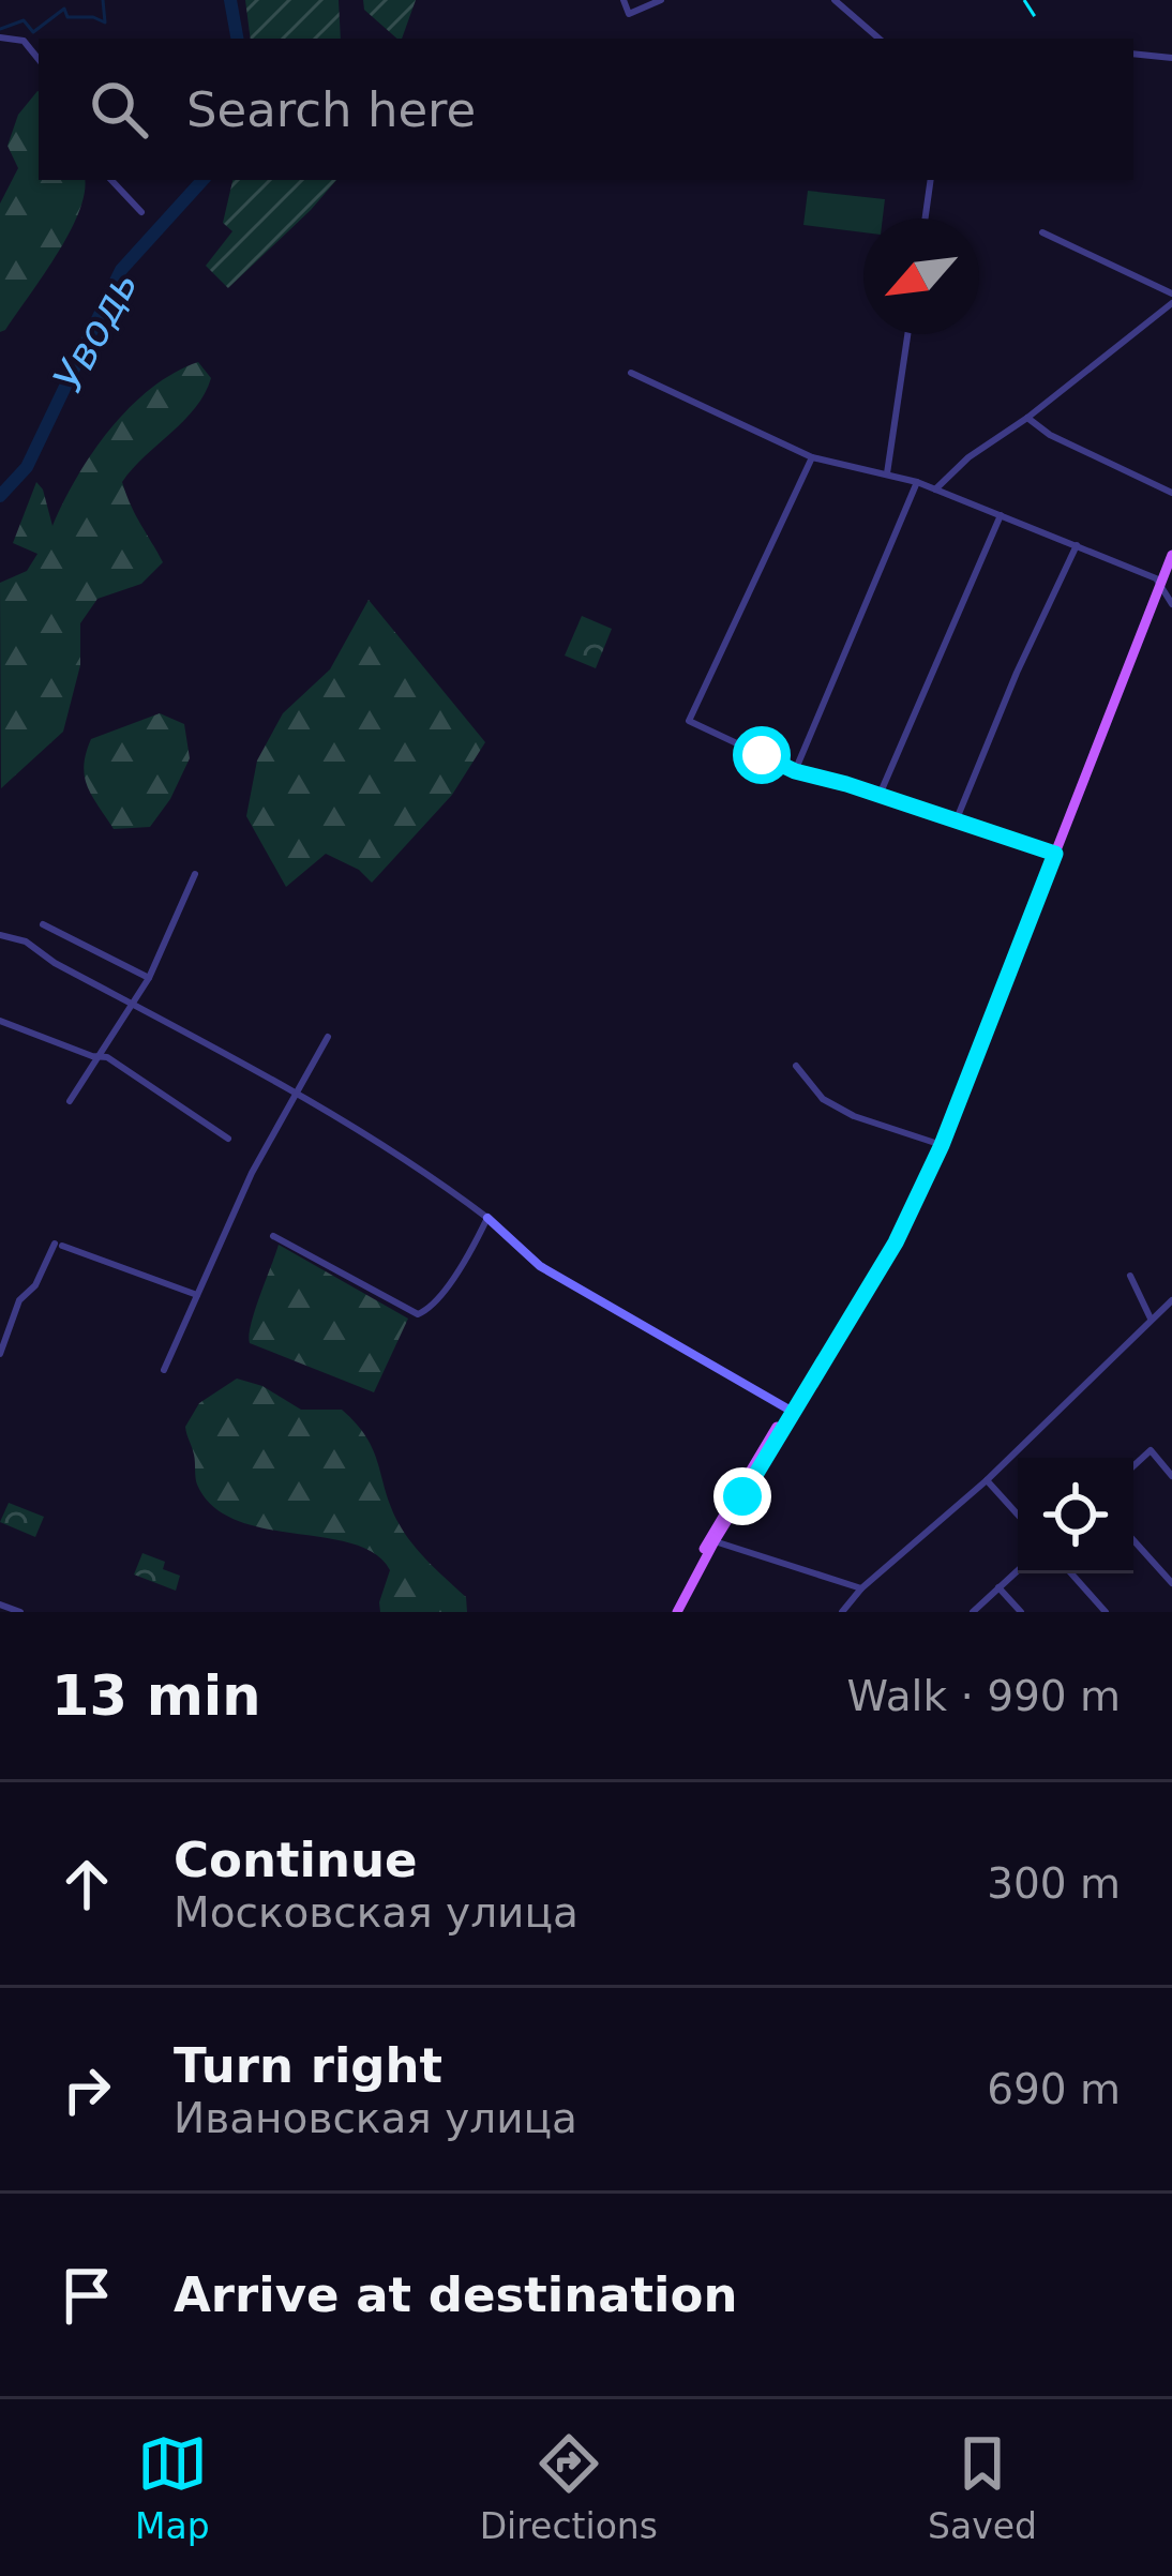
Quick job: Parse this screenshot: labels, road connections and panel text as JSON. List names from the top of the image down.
{
  "water": ["Уводь"],
  "north": "bottom left",
  "page": {
    "search": "Search here",
    "heading": ["13 min", "Walk · 990 m"],
    "list": [
      ["Continue", "Московская улица", "300 m"],
      ["Turn right", "Ивановская улица", "690 m"],
      "Arrive at destination"
    ],
    "nav": ["Map", "Directions", "Saved"]
  }
}
